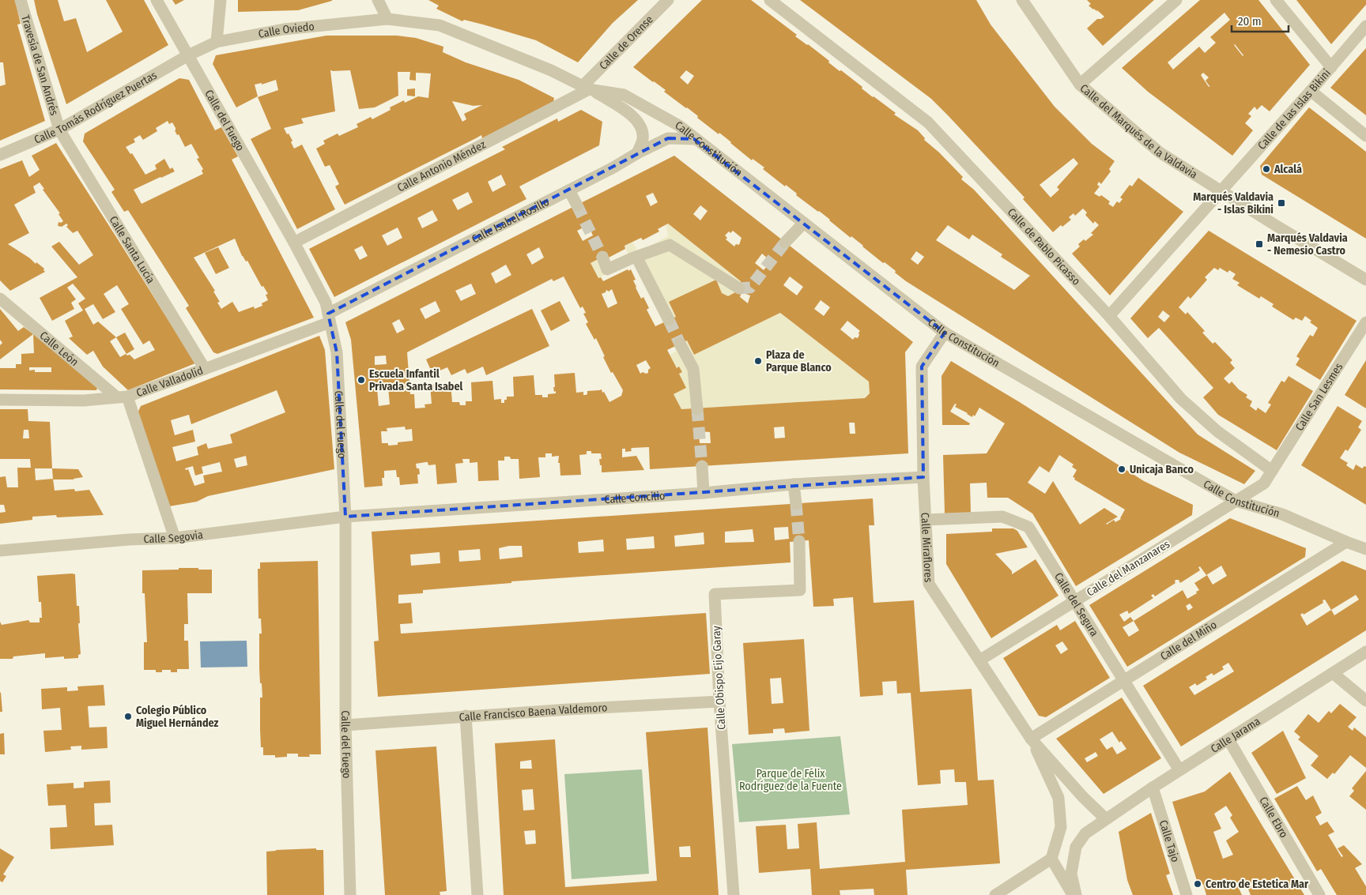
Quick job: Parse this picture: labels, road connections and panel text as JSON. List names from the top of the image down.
{
  "streets": {
    "street": [
      "Calle Oviedo",
      "Calle de Orense",
      "Travesía de San Andrés",
      "Calle Tomás Rodríguez Puertas",
      "Calle de las Islas Bikini",
      "Calle del Fuego",
      "Calle del Marqués de la Valdavia",
      "Calle Constitución",
      "Calle Antonio Méndez",
      "Calle Isabel Rosillo",
      "Calle de Pablo Picasso",
      "Calle Santa Lucía",
      "Calle León",
      "Calle Valladolid",
      "Calle San Lesmes",
      "Calle Concilio",
      "Calle Segovia",
      "Calle Miraflores",
      "Calle del Manzanares",
      "Calle del Segura",
      "Calle del Miño",
      "Calle Obispo Eijo Garay",
      "Calle Francisco Baena Valdemoro",
      "Calle Jarama",
      "Calle Ebro",
      "Calle Tajo"
    ]
  },
  "crossings": [
    ["Calle Oviedo", "Calle Tomás Rodríguez Puertas"],
    ["Calle Oviedo", "Calle del Fuego"],
    ["Calle Oviedo", "Calle Constitución"],
    ["Calle de Orense", "Calle Constitución"],
    ["Calle de Orense", "Calle Antonio Méndez"],
    ["Travesía de San Andrés", "Calle Tomás Rodríguez Puertas"],
    ["Travesía de San Andrés", "Calle Santa Lucía"],
    ["Calle Tomás Rodríguez Puertas", "Calle del Fuego"],
    ["Calle Tomás Rodríguez Puertas", "Calle Santa Lucía"],
    ["Calle de las Islas Bikini", "Calle del Marqués de la Valdavia"],
    ["Calle de las Islas Bikini", "Calle de Pablo Picasso"],
    ["Calle del Fuego", "Calle Antonio Méndez"],
    ["Calle del Fuego", "Calle Isabel Rosillo"],
    ["Calle del Fuego", "Calle Valladolid"],
    ["Calle del Fuego", "Calle Concilio"],
    ["Calle del Fuego", "Calle Segovia"],
    ["Calle del Fuego", "Calle Francisco Baena Valdemoro"],
    ["Calle Constitución", "Calle Antonio Méndez"],
    ["Calle Constitución", "Calle Isabel Rosillo"],
    ["Calle Constitución", "Calle Miraflores"],
    ["Calle Constitución", "Calle del Manzanares"],
    ["Calle Constitución", "Calle del Miño"],
    ["Calle Isabel Rosillo", "Calle Valladolid"],
    ["Calle de Pablo Picasso", "Calle San Lesmes"],
    ["Calle Santa Lucía", "Calle Valladolid"],
    ["Calle León", "Calle Valladolid"],
    ["Calle Concilio", "Calle Segovia"],
    ["Calle Concilio", "Calle Miraflores"],
    ["Calle Miraflores", "Calle del Manzanares"],
    ["Calle Miraflores", "Calle del Segura"],
    ["Calle Miraflores", "Calle del Miño"],
    ["Calle Miraflores", "Calle Jarama"],
    ["Calle del Manzanares", "Calle del Segura"],
    ["Calle del Segura", "Calle del Miño"],
    ["Calle del Segura", "Calle Jarama"],
    ["Calle Obispo Eijo Garay", "Calle Francisco Baena Valdemoro"],
    ["Calle Jarama", "Calle Ebro"],
    ["Calle Jarama", "Calle Tajo"]
  ],
  "parks": ["Parque de Félix Rodríguez de la Fuente"],
  "places": {
    "other": [
      "Alcalá",
      "Plaza de Parque Blanco",
      "Escuela Infantil Privada Santa Isabel",
      "Unicaja Banco",
      "Colegio Público Miguel Hernández",
      "Centro de Estetica Mar"
    ],
    "transit": ["Marqués Valdavia - Islas Bikini", "Marqués Valdavia - Nemesio Castro"]
  },
  "scale_bar": "20 m"
}
